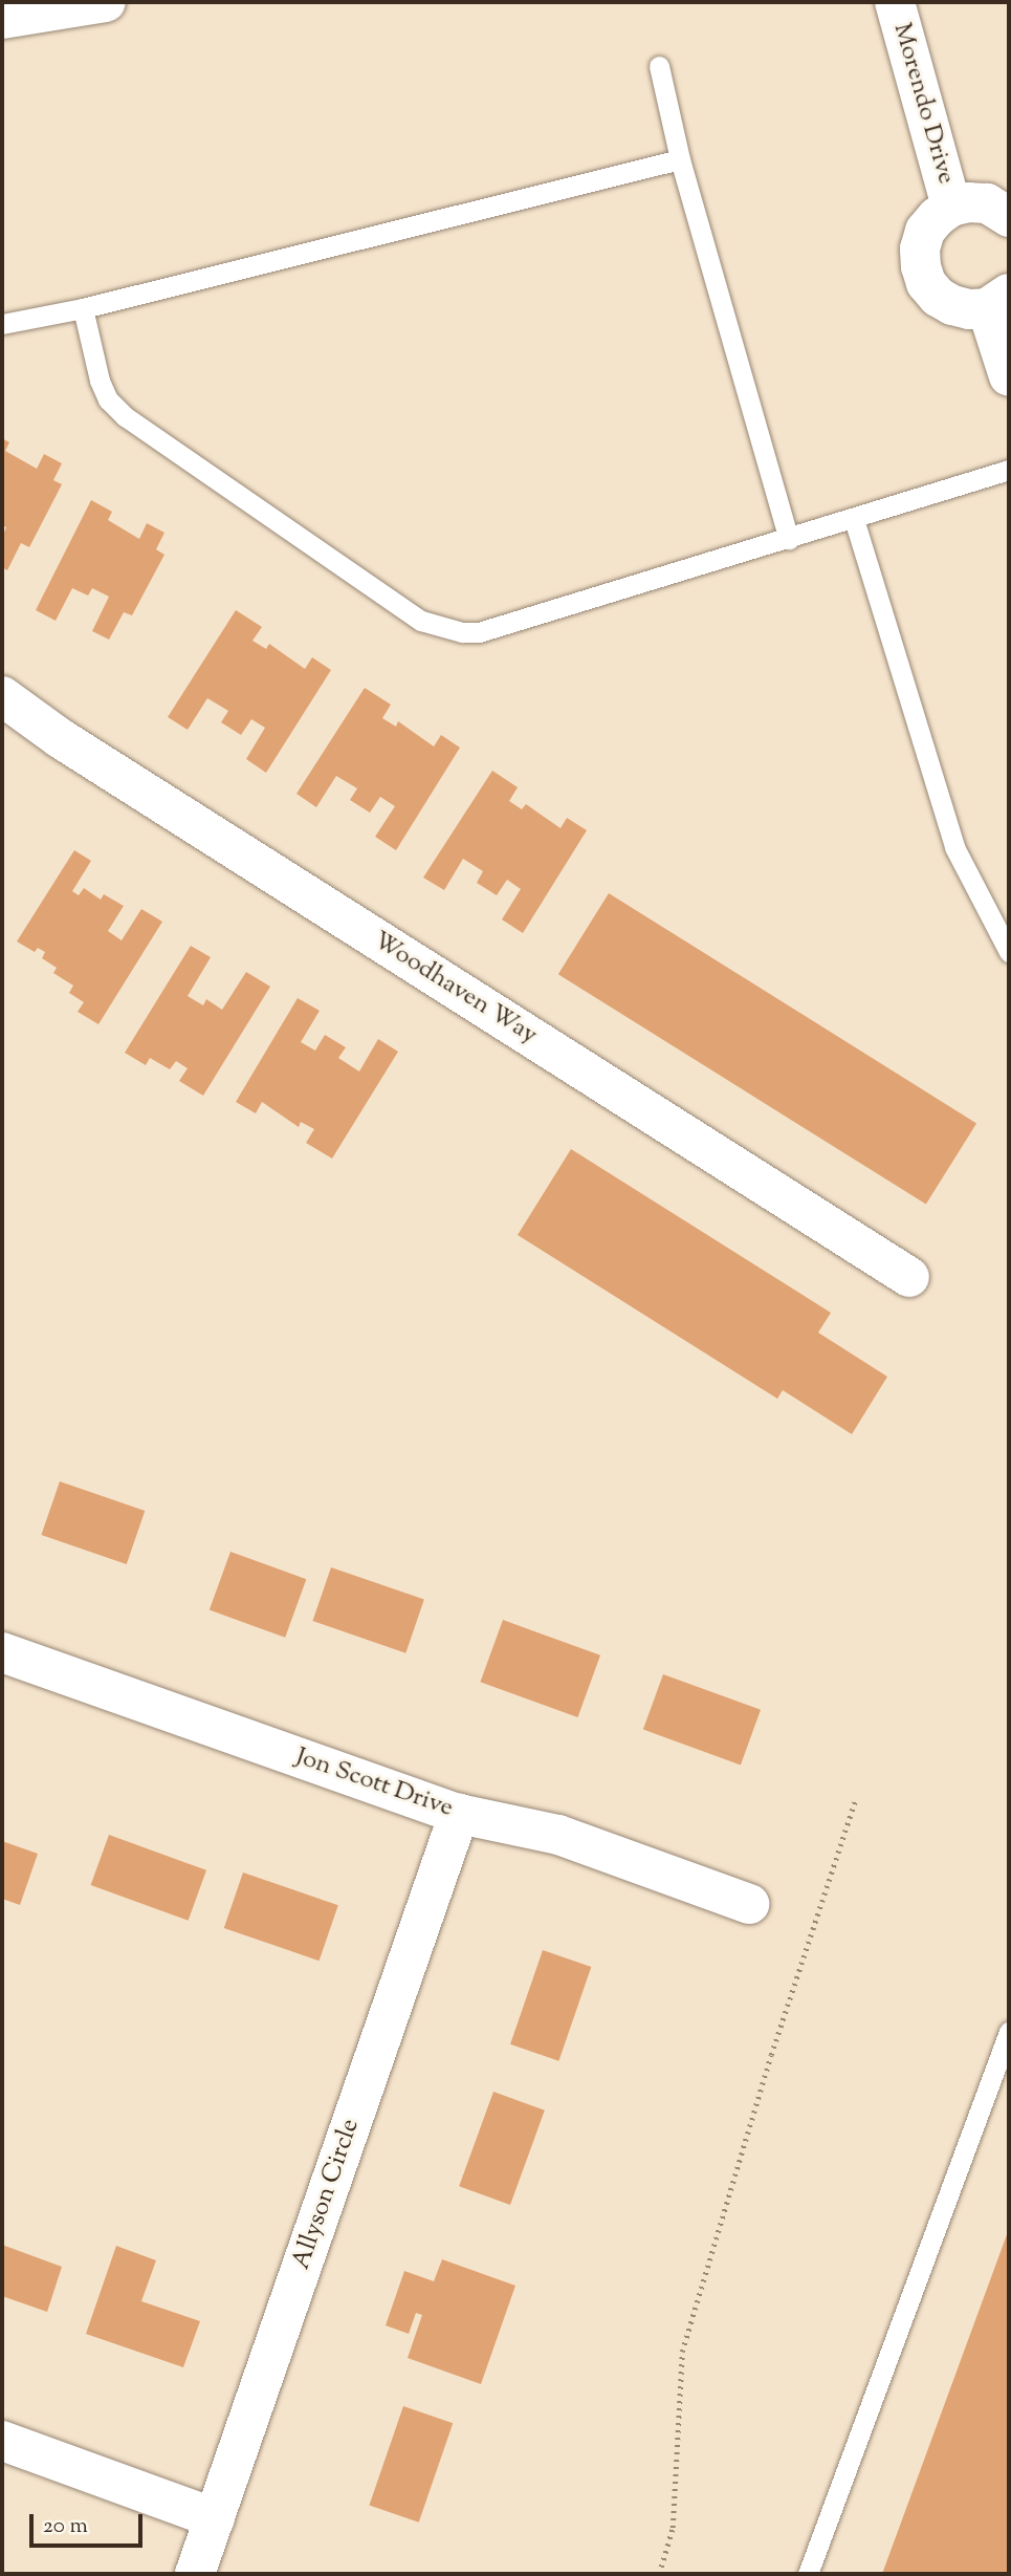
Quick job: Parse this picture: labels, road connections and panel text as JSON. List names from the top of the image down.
{
  "streets": {
    "street": [
      "Morendo Drive",
      "Woodhaven Way",
      "Jon Scott Drive",
      "Allyson Circle"
    ]
  },
  "crossings": [
    ["Jon Scott Drive", "Allyson Circle"]
  ],
  "scale_bar": "20 m"
}
